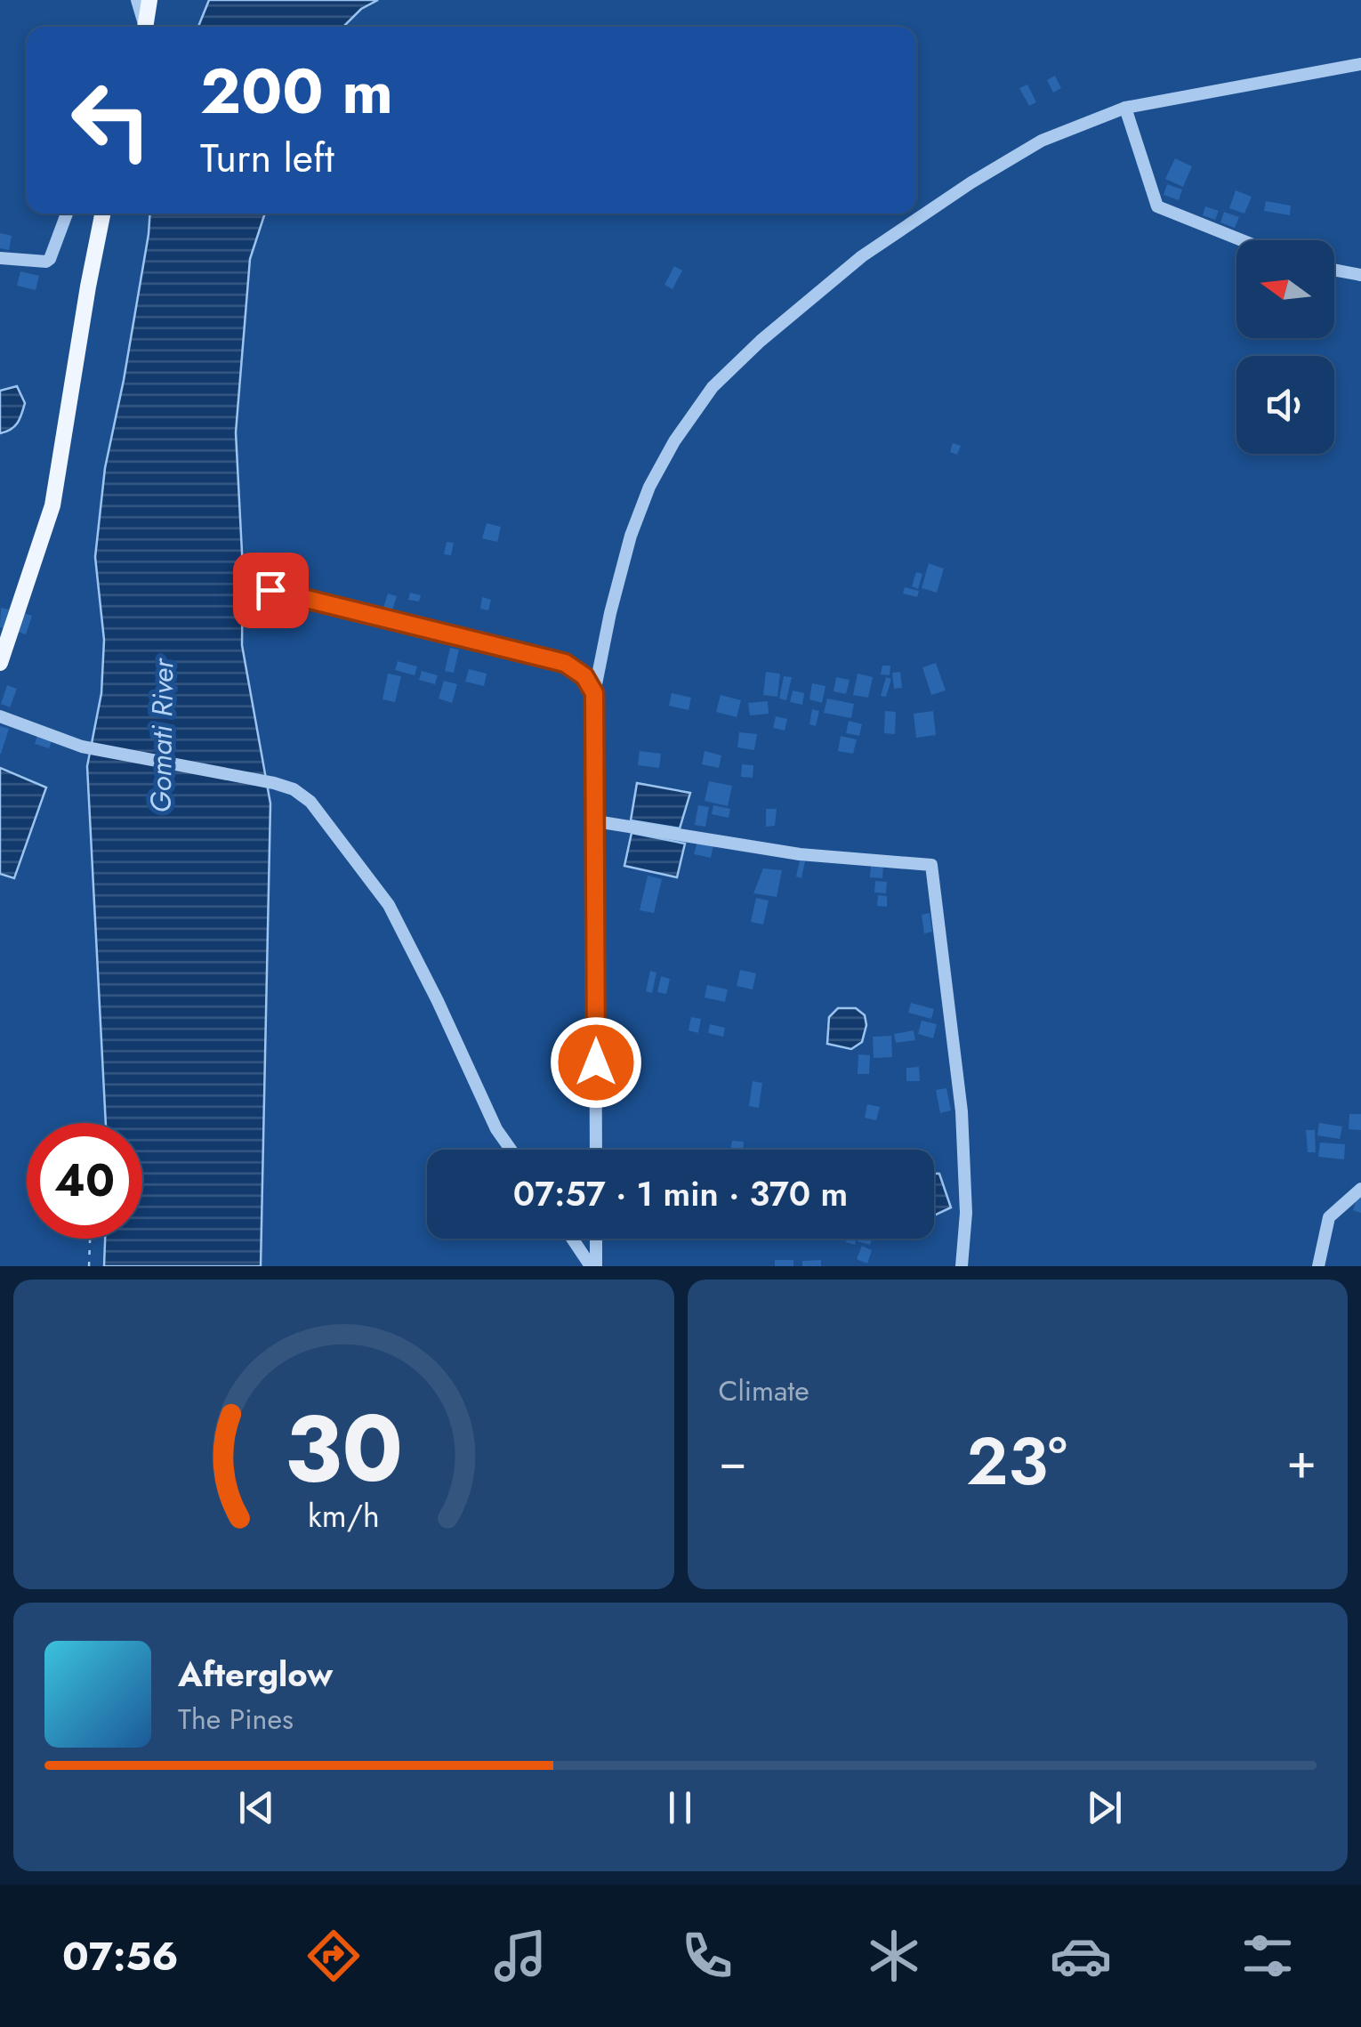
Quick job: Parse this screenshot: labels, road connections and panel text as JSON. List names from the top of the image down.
{
  "water": ["Gomati River"],
  "north": "left",
  "page": {
    "turn": ["200 m", "Turn left"],
    "limit": "40",
    "trip": "07:57 · 1 min · 370 m",
    "tile": "Climate",
    "heat": ["−", "23°", "+"],
    "song": ["Afterglow", "The Pines"],
    "tabs": "07:56",
    "gauge": ["30", "km/h"]
  }
}
